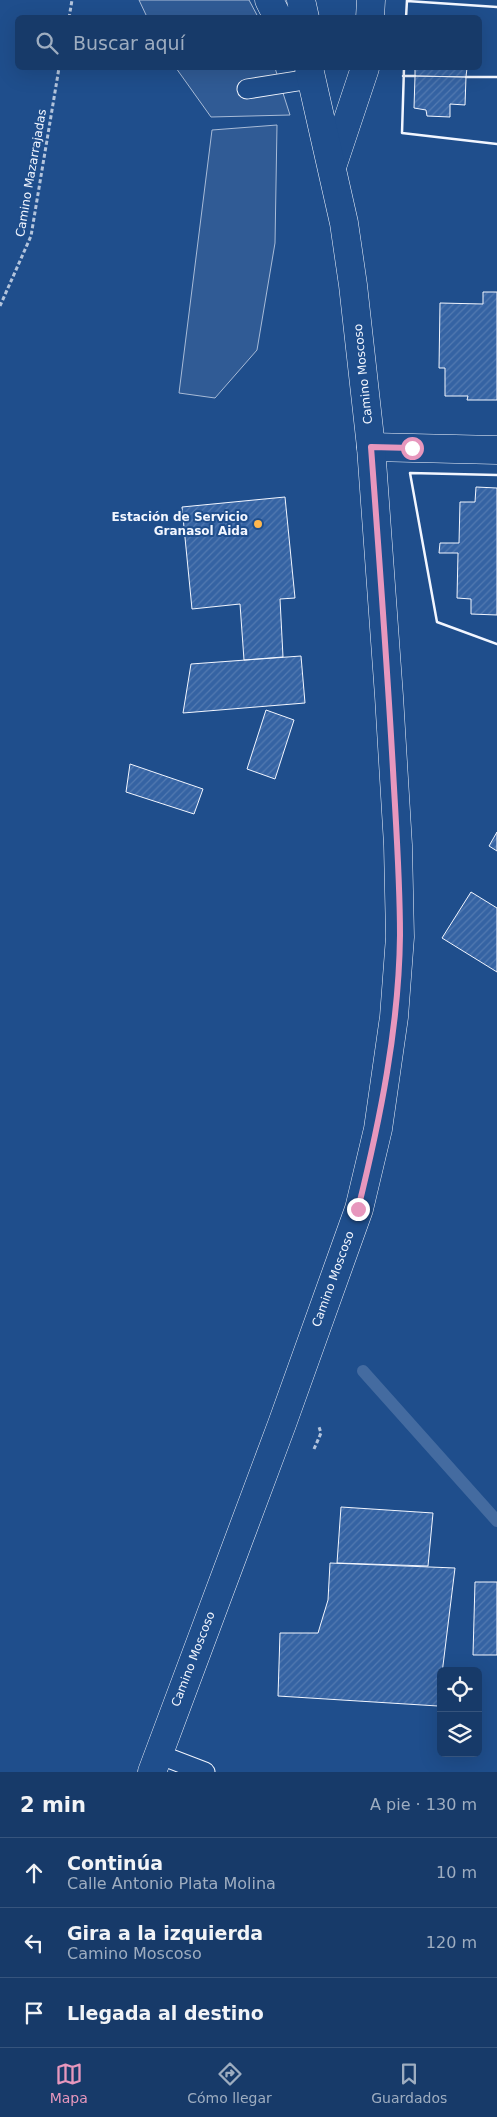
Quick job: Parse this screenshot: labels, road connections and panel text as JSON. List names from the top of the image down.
{
  "streets": {
    "street": ["Camino Moscoso"],
    "path": ["Camino Mazarrajadas"]
  },
  "places": ["Estación de Servicio Granasol Aida"],
  "page": {
    "search": "Buscar aquí",
    "heading": ["2 min", "A pie · 130 m"],
    "list": [
      ["Continúa", "Calle Antonio Plata Molina", "10 m"],
      ["Gira a la izquierda", "Camino Moscoso", "120 m"],
      "Llegada al destino"
    ],
    "nav": ["Mapa", "Cómo llegar", "Guardados"]
  }
}
